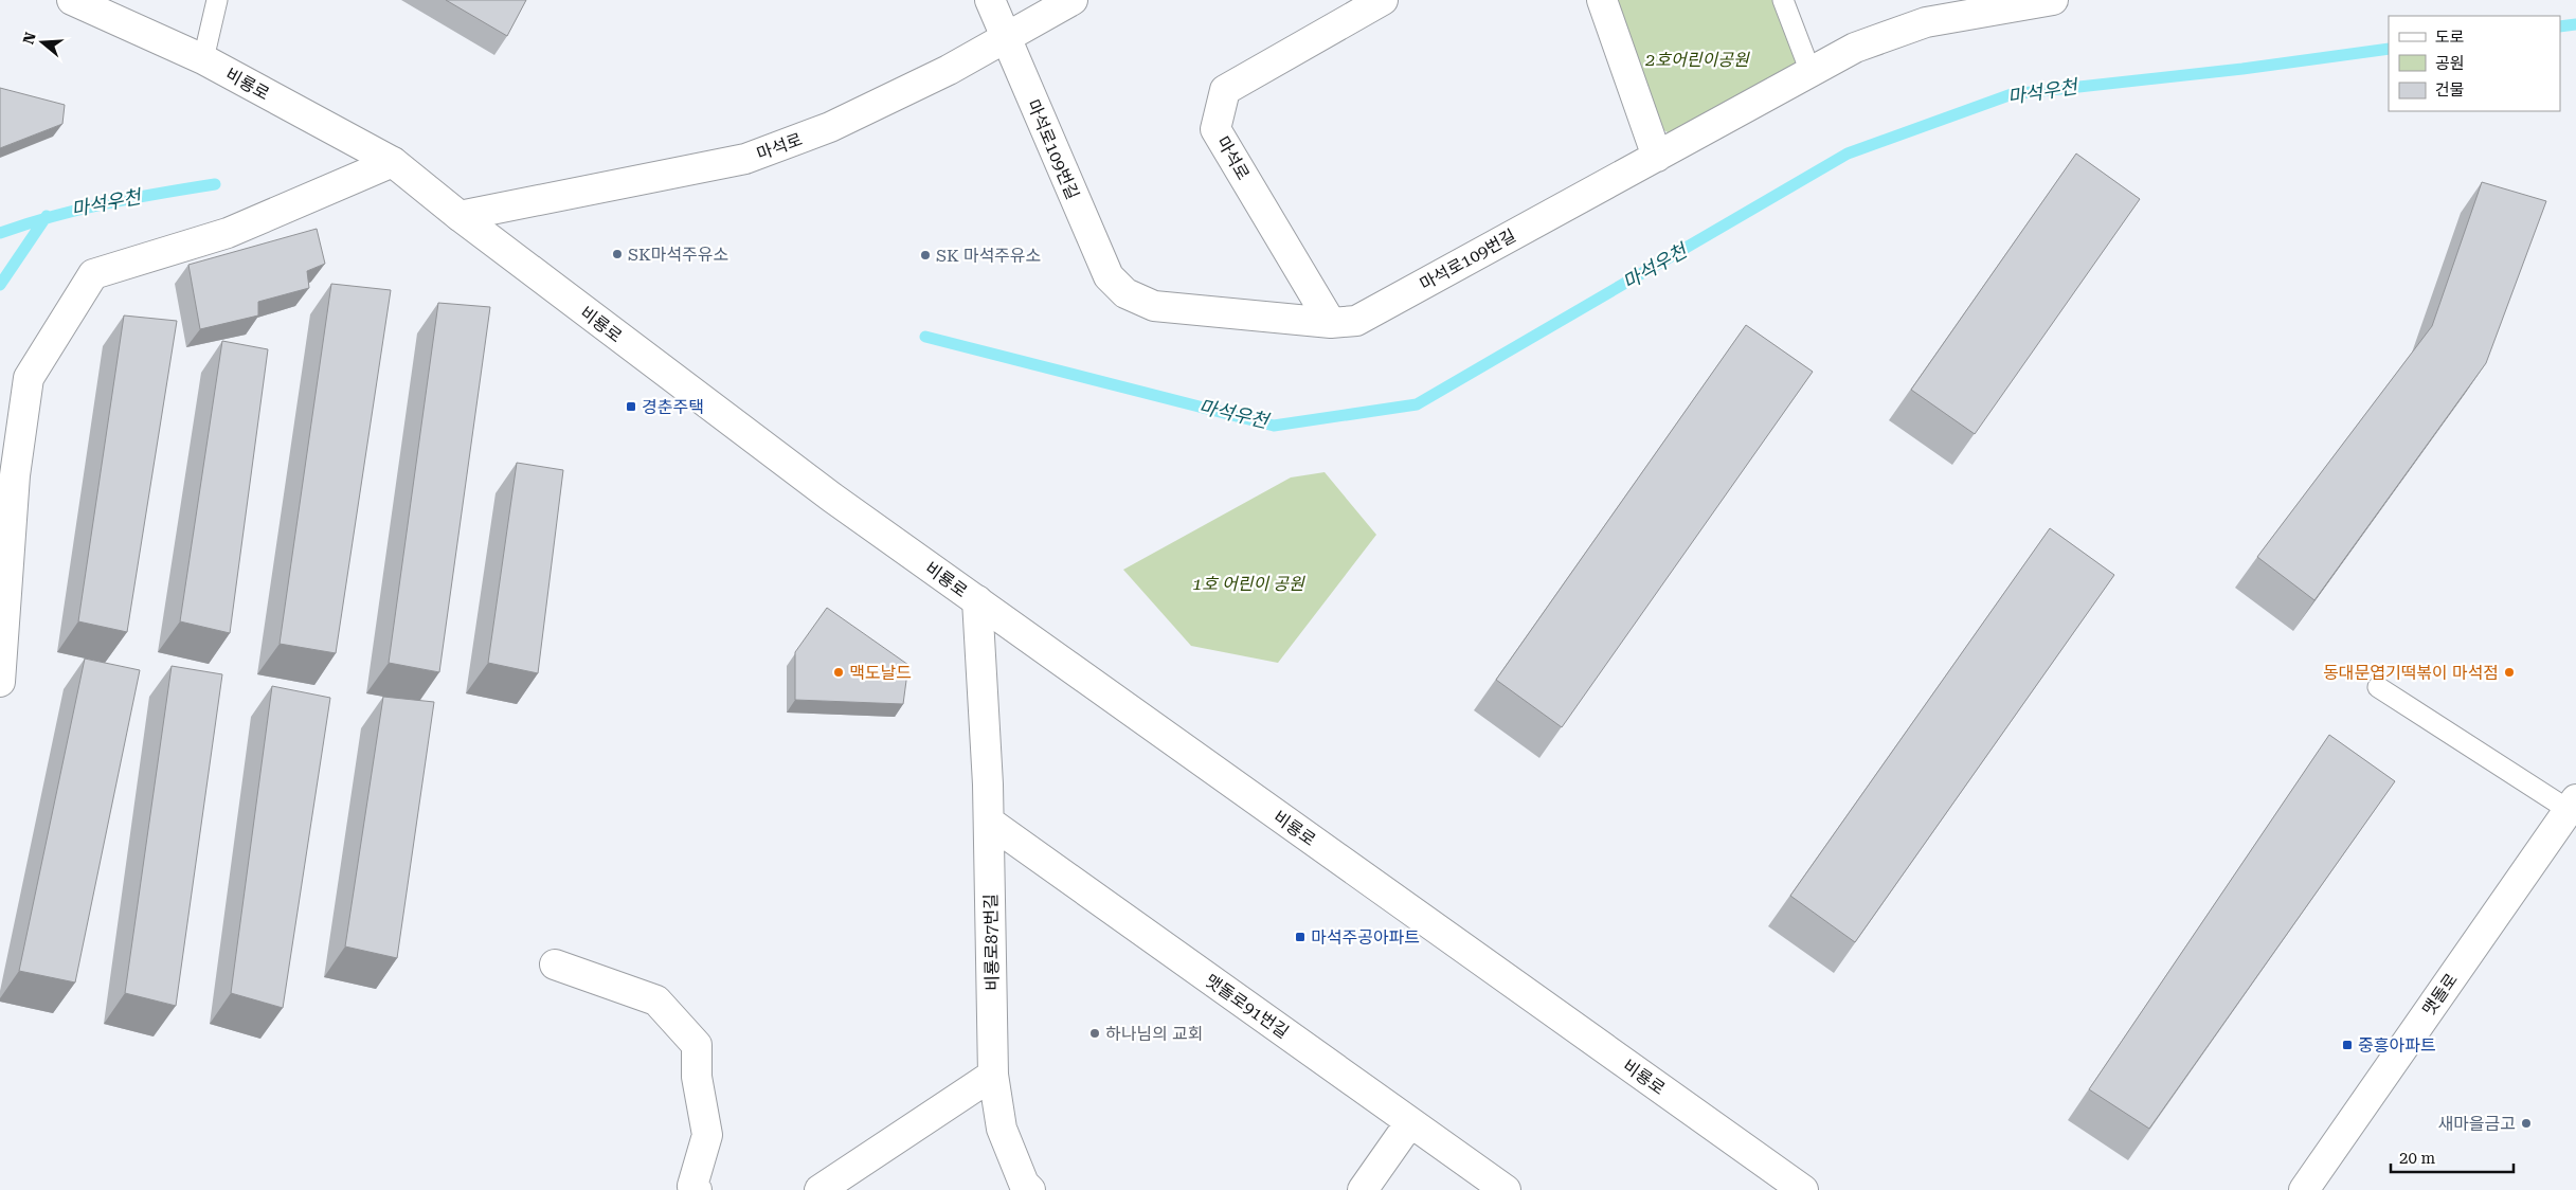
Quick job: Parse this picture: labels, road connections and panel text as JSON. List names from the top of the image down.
{
  "streets": {
    "street": [
      "비룡로",
      "마석로",
      "마석로109번길",
      "비룡로87번길",
      "맷돌로",
      "맷돌로91번길"
    ]
  },
  "crossings": [
    ["비룡로", "마석로"],
    ["비룡로", "비룡로87번길"],
    ["마석로", "마석로109번길"],
    ["비룡로87번길", "맷돌로91번길"]
  ],
  "water": ["마석우천"],
  "parks": ["2호어린이공원", "1호 어린이 공원"],
  "places": {
    "other": [
      "SK마석주유소",
      "SK 마석주유소",
      "맥도날드",
      "동대문엽기떡볶이 마석점",
      "하나님의 교회",
      "새마을금고"
    ],
    "transit": ["경춘주택", "마석주공아파트", "중흥아파트"]
  },
  "legend": ["도로", "공원", "건물"],
  "scale_bar": "20 m",
  "north": "left"
}
